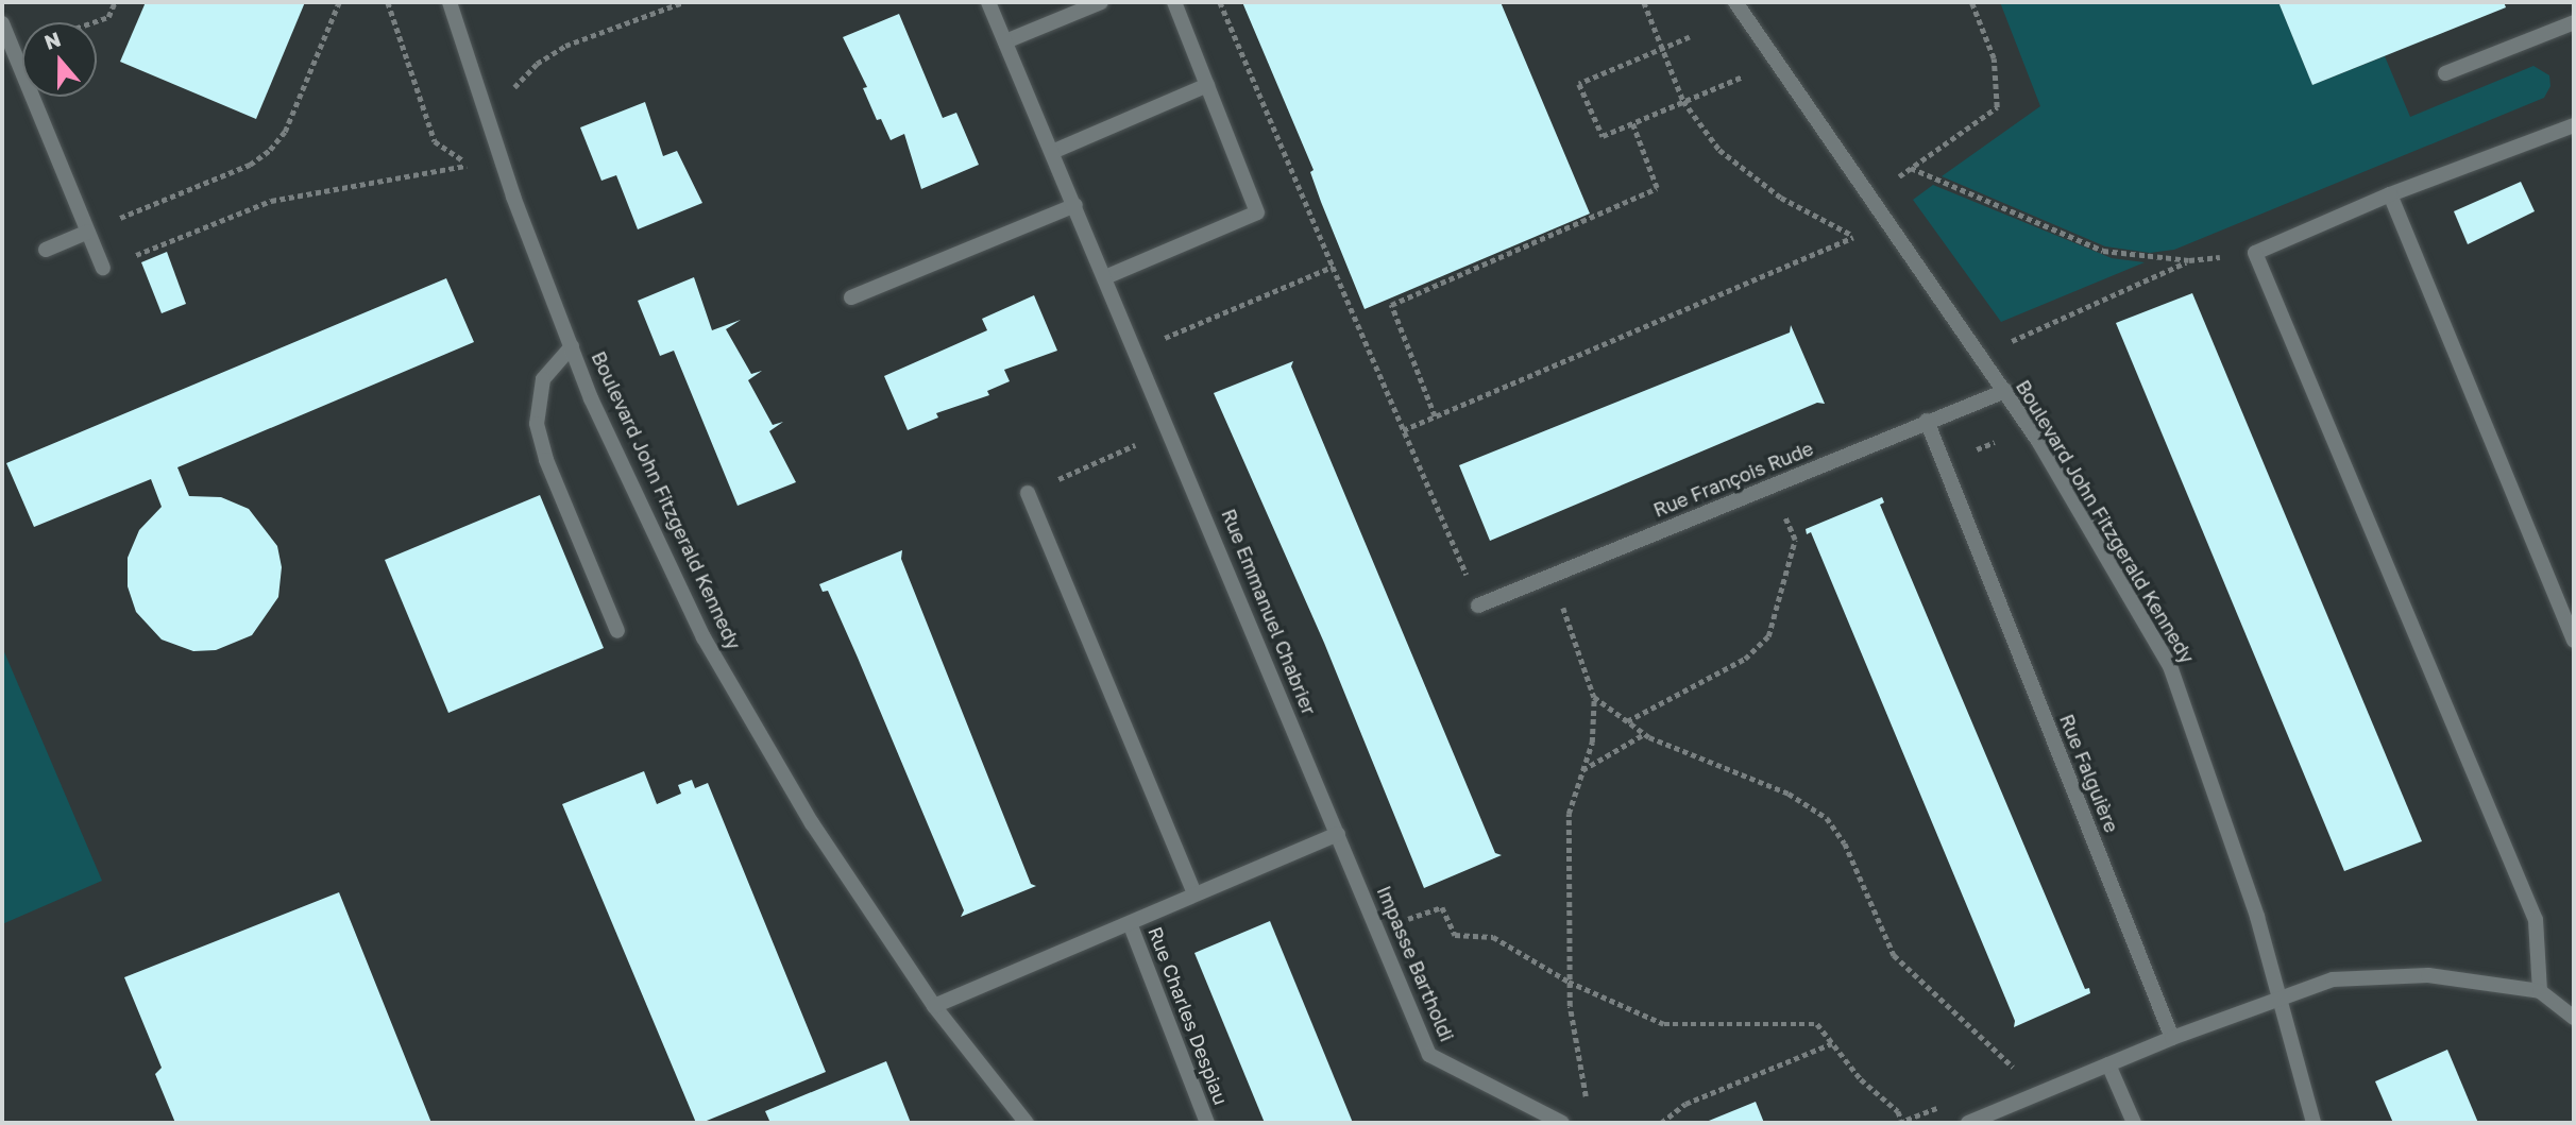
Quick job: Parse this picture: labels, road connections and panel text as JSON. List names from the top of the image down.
{
  "streets": {
    "street": [
      "Rue François Rude",
      "Boulevard John Fitzgerald Kennedy",
      "Rue Emmanuel Chabrier",
      "Rue Falguière",
      "Impasse Bartholdi",
      "Rue Charles Despiau"
    ]
  },
  "crossings": [
    ["Rue François Rude", "Boulevard John Fitzgerald Kennedy"],
    ["Rue François Rude", "Rue Falguière"],
    ["Rue Emmanuel Chabrier", "Impasse Bartholdi"]
  ],
  "north": "top"
}
